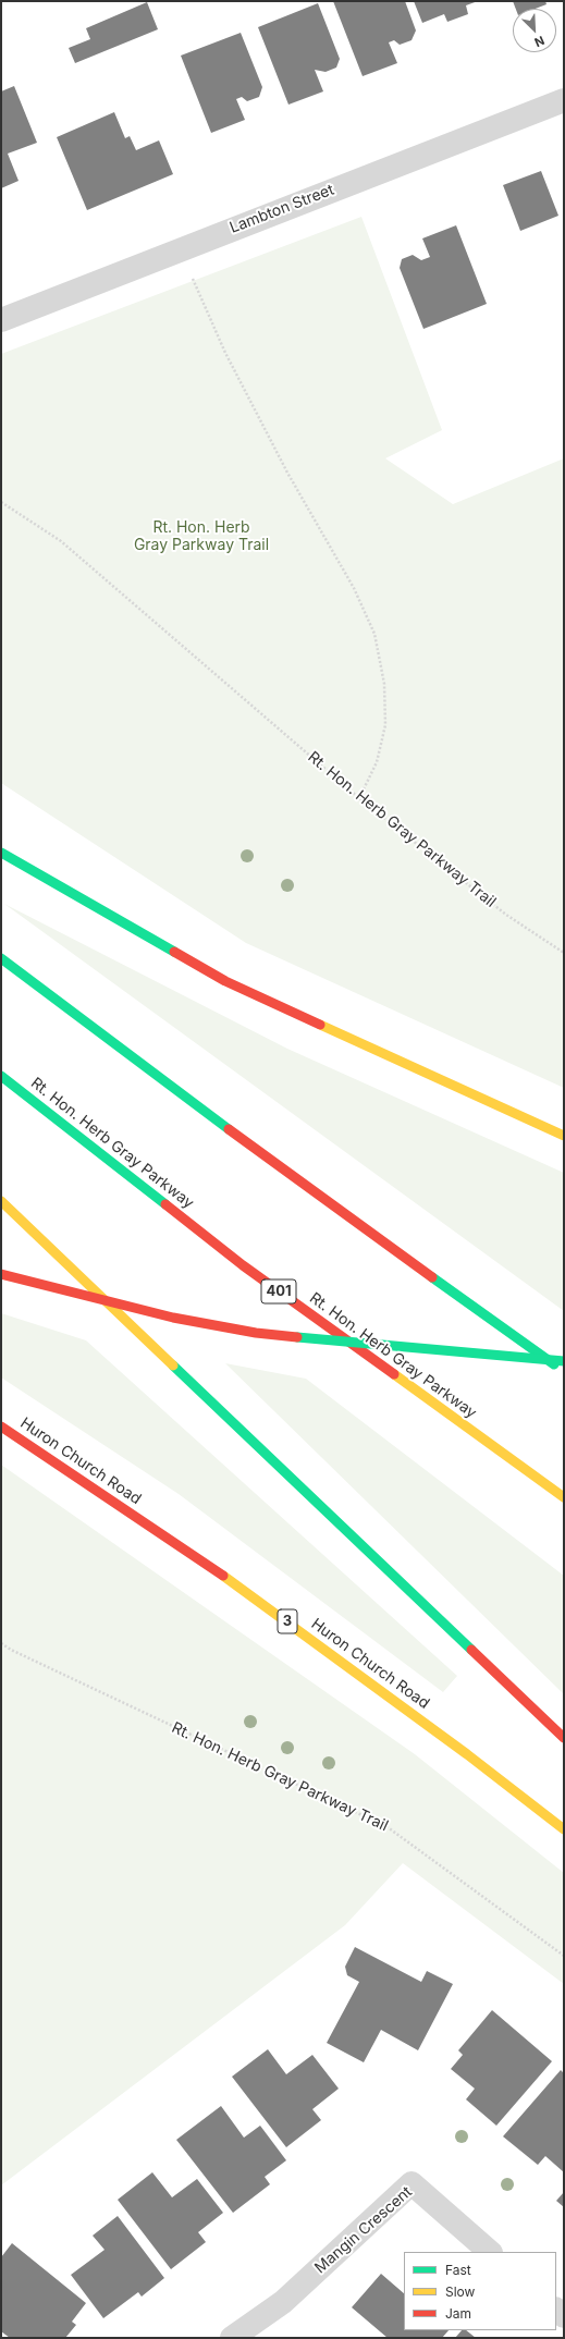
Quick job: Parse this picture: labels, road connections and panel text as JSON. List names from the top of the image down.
{
  "streets": {
    "main road": [
      "Rt. Hon. Herb Gray Parkway",
      "401",
      "Huron Church Road",
      "3"
    ],
    "street": ["Lambton Street", "Mangin Crescent"],
    "path": ["Rt. Hon. Herb Gray Parkway Trail"]
  },
  "parks": ["Rt. Hon. Herb Gray Parkway Trail"],
  "legend": ["Fast", "Slow", "Jam"],
  "north": "bottom right"
}
